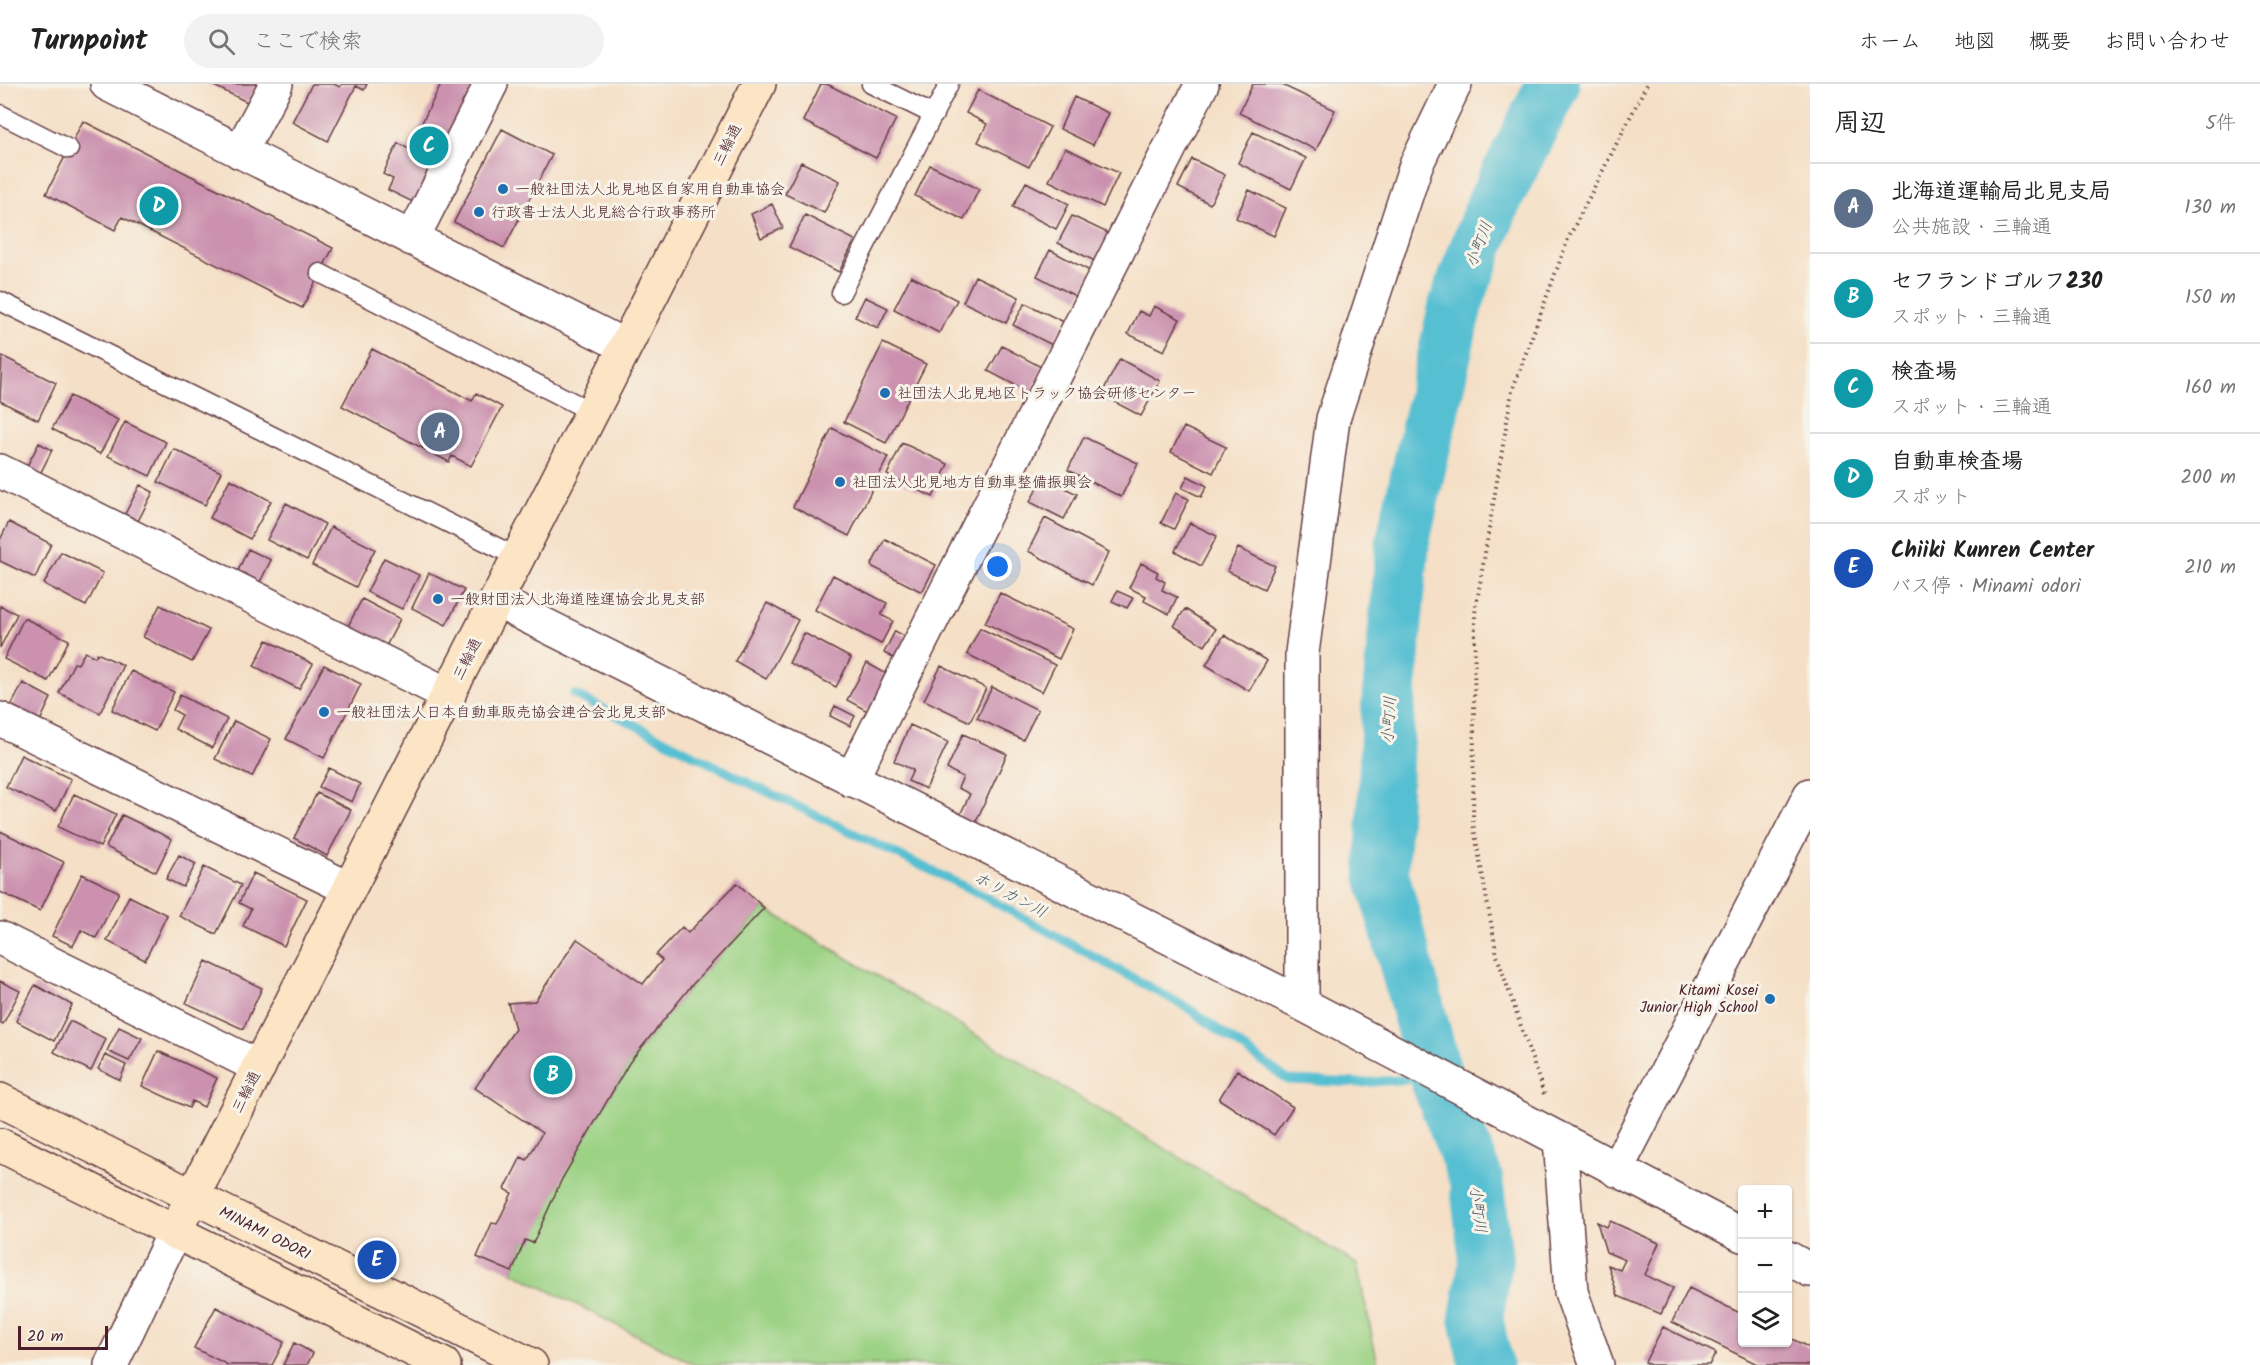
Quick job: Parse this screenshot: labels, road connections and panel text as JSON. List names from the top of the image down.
{
  "streets": {
    "street": ["三輪通", "MINAMI ODORI"]
  },
  "crossings": [
    ["三輪通", "MINAMI ODORI"]
  ],
  "water": ["小町川", "ホリカン川"],
  "places": [
    "一般社団法人北見地区自家用自動車協会",
    "行政書士法人北見総合行政事務所",
    "社団法人北見地区トラック協会研修センター",
    "社団法人北見地方自動車整備振興会",
    "一般財団法人北海道陸運協会北見支部",
    "一般社団法人日本自動車販売協会連合会北見支部",
    "Kitami Kosei Junior High School"
  ],
  "scale_bar": "20 m",
  "page": {
    "header": "Turnpoint",
    "search": "ここで検索",
    "nav": [
      "ホーム",
      "地図",
      "概要",
      "お問い合わせ"
    ],
    "heading": ["周辺", "5件"],
    "pins": [
      "C",
      "D",
      "A",
      "B",
      "E"
    ],
    "list": [
      {
        "mark": "A",
        "name": "北海道運輸局北見支局",
        "note": "公共施設 · 三輪通",
        "value": "130 m"
      },
      {
        "mark": "B",
        "name": "セフランドゴルフ230",
        "note": "スポット · 三輪通",
        "value": "150 m"
      },
      {
        "mark": "C",
        "name": "検査場",
        "note": "スポット · 三輪通",
        "value": "160 m"
      },
      {
        "mark": "D",
        "name": "自動車検査場",
        "note": "スポット",
        "value": "200 m"
      },
      {
        "mark": "E",
        "name": "Chiiki Kunren Center",
        "note": "バス停 · Minami odori",
        "value": "210 m"
      }
    ],
    "map_buttons": ["+", "−"],
    "scale": "20 m"
  }
}
